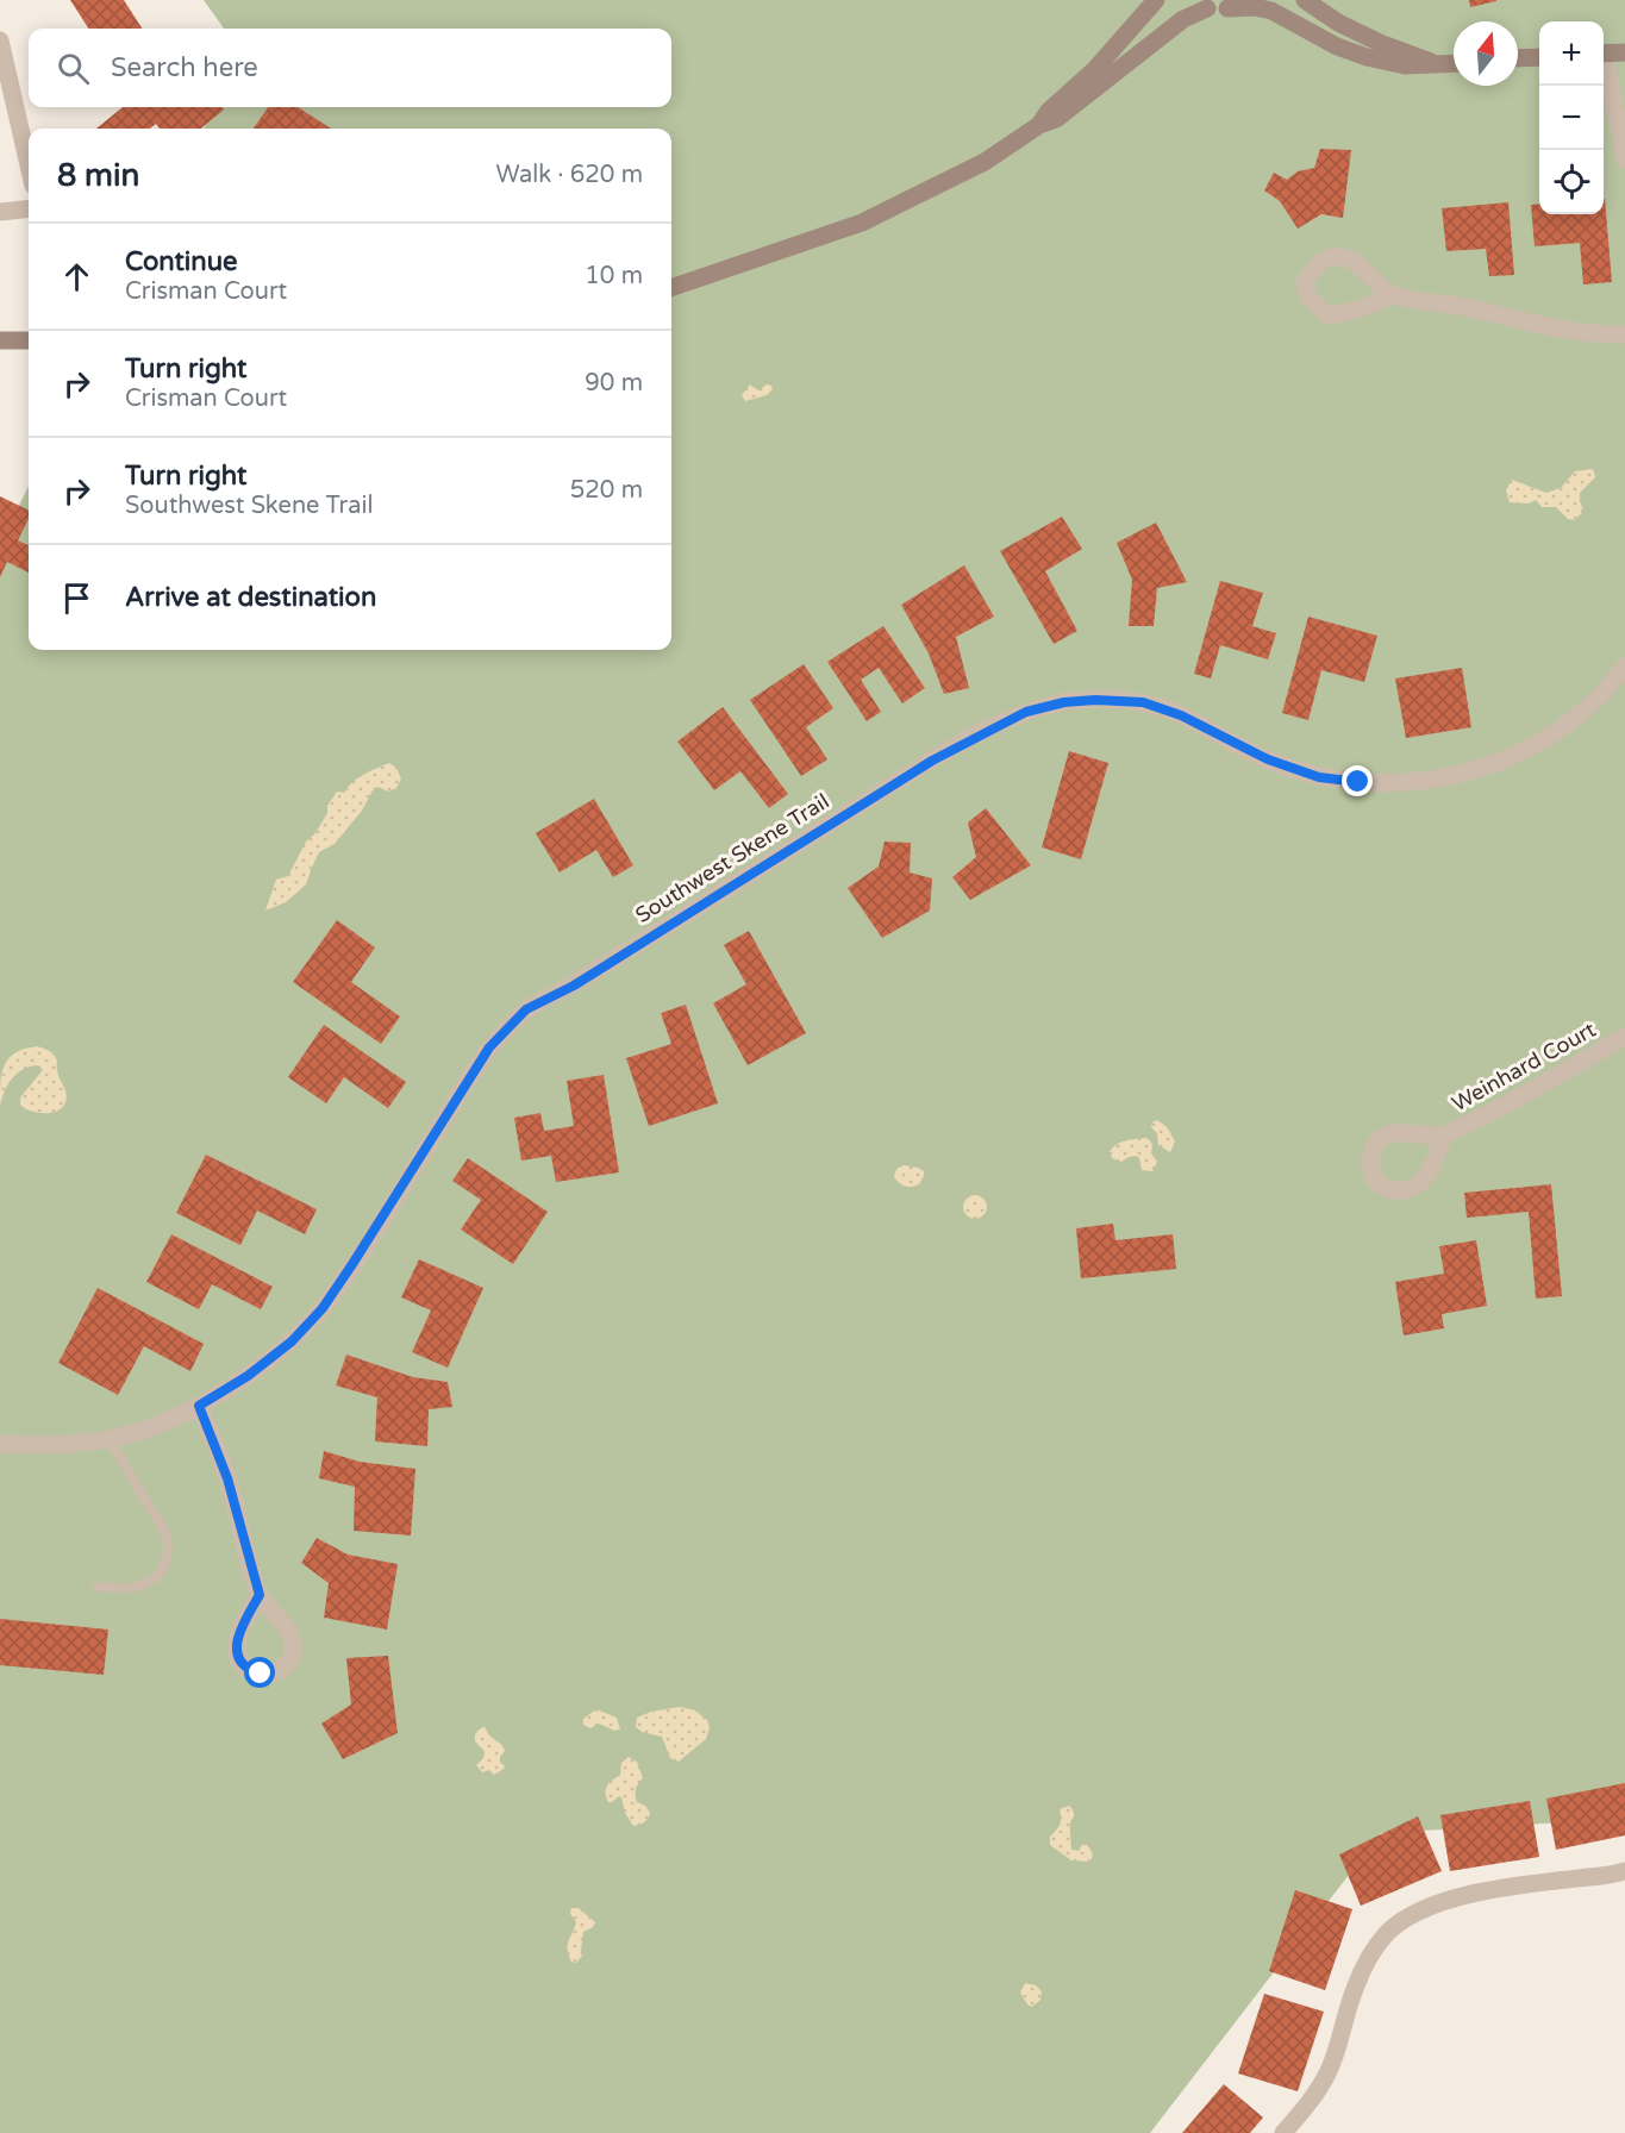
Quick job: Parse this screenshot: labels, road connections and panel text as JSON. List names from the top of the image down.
{
  "streets": {
    "street": ["Southwest Skene Trail", "Weinhard Court"]
  },
  "north": "top",
  "page": {
    "map_buttons": ["+", "−"],
    "search": "Search here",
    "heading": ["8 min", "Walk · 620 m"],
    "list": [
      ["Continue", "Crisman Court", "10 m"],
      ["Turn right", "Crisman Court", "90 m"],
      ["Turn right", "Southwest Skene Trail", "520 m"],
      "Arrive at destination"
    ]
  }
}
